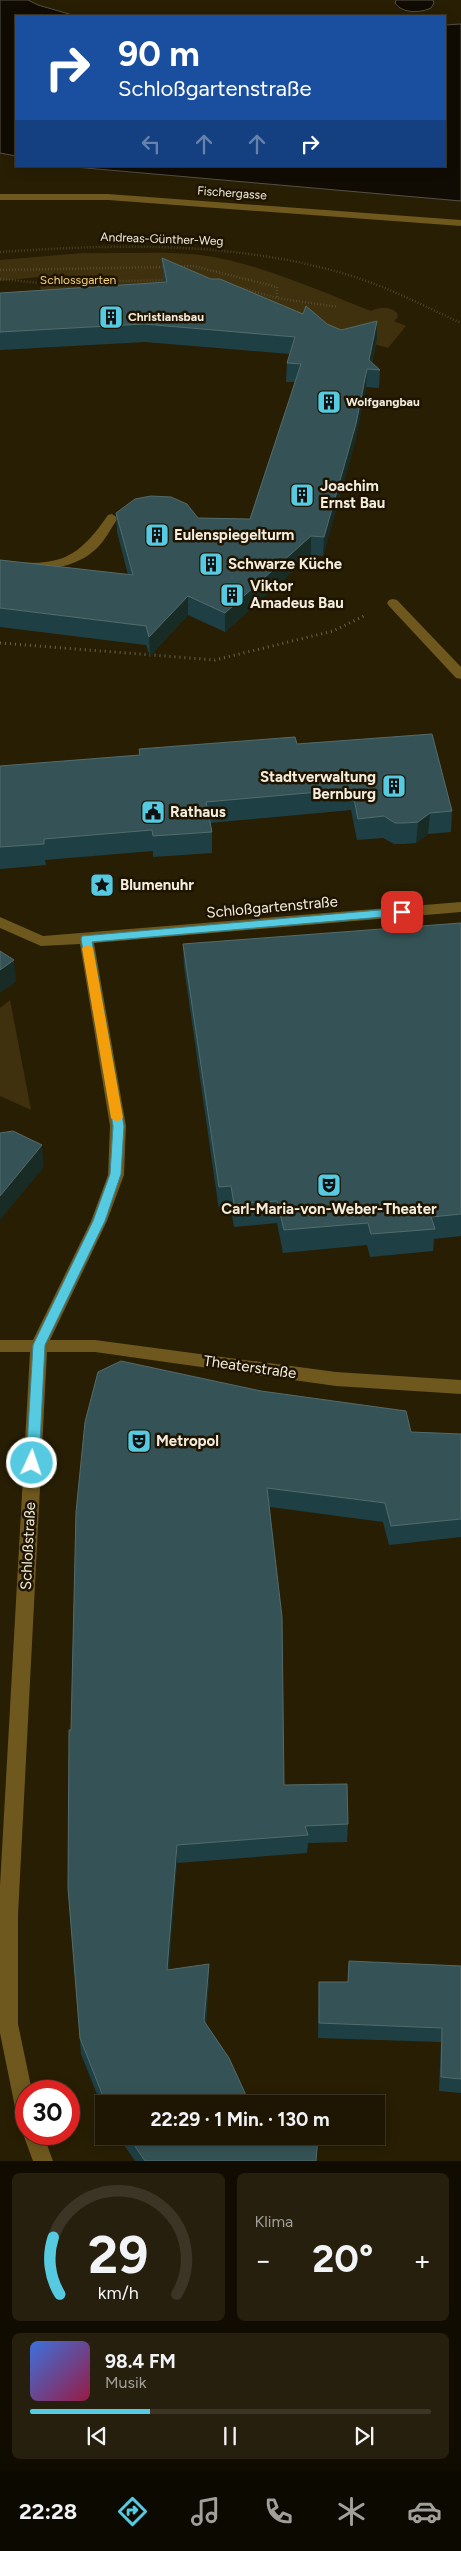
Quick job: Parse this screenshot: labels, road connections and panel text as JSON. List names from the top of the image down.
{
  "streets": {
    "street": [
      "Fischergasse",
      "Schloßgartenstraße",
      "Theaterstraße",
      "Schloßstraße"
    ],
    "path": ["Andreas-Günther-Weg"]
  },
  "crossings": [
    ["Schloßgartenstraße", "Schloßstraße"],
    ["Theaterstraße", "Schloßstraße"]
  ],
  "parks": ["Schlossgarten"],
  "places": {
    "building": [
      "Christiansbau",
      "Wolfgangbau",
      "Joachim Ernst Bau",
      "Eulenspiegelturm",
      "Schwarze Küche",
      "Viktor Amadeus Bau",
      "Stadtverwaltung Bernburg"
    ],
    "public building": ["Rathaus"],
    "place": ["Blumenuhr"],
    "theatre": ["Carl-Maria-von-Weber-Theater", "Metropol"]
  },
  "page": {
    "turn": ["90 m", "Schloßgartenstraße"],
    "limit": "30",
    "trip": "22:29 · 1 Min. · 130 m",
    "tile": "Klima",
    "heat": ["−", "20°", "+"],
    "song": ["98.4 FM", "Musik"],
    "tabs": "22:28",
    "gauge": ["29", "km/h"]
  }
}
